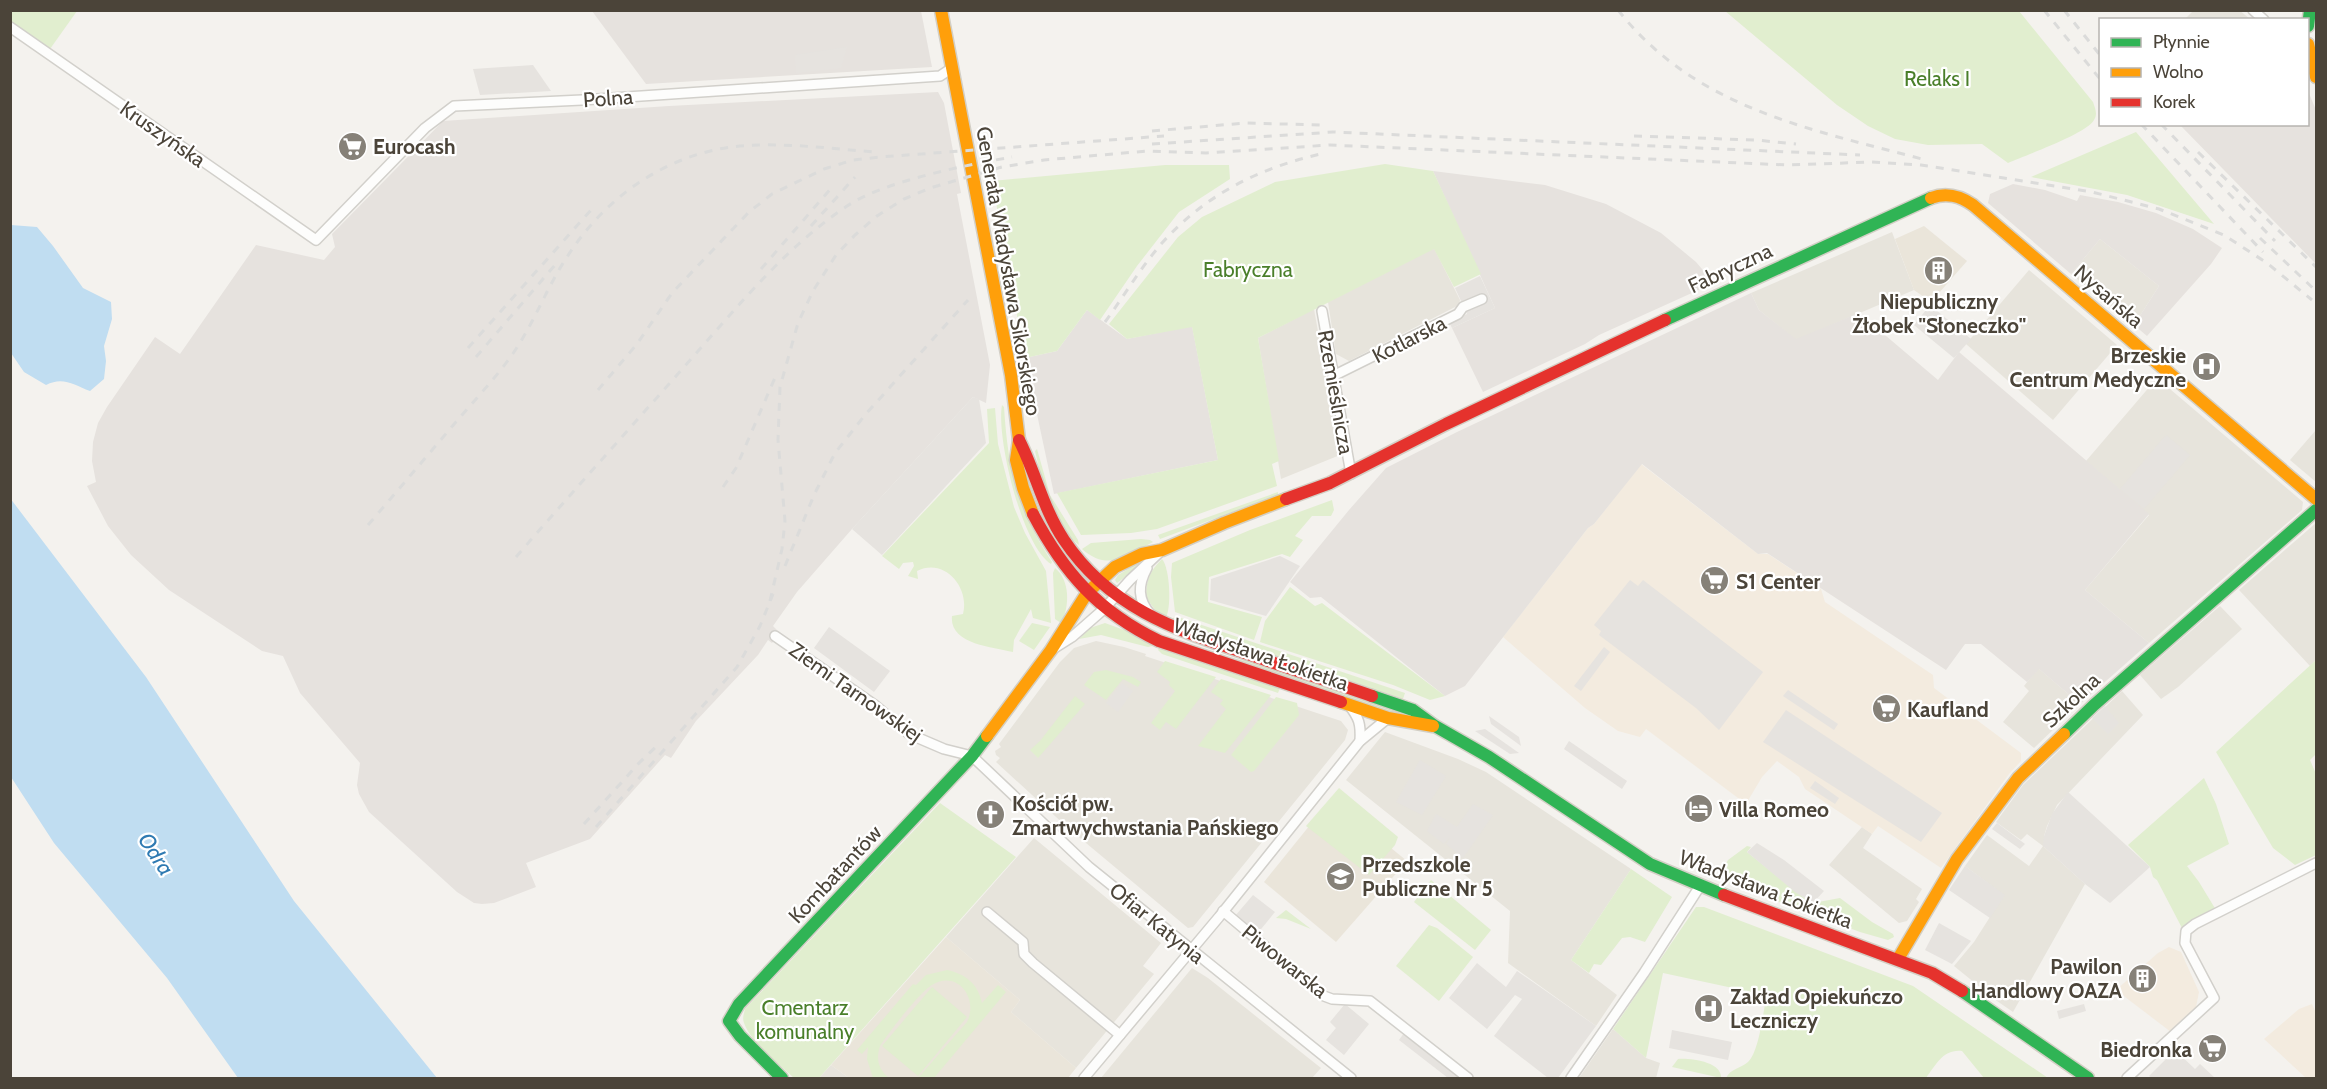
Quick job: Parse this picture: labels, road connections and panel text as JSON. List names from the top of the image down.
{
  "streets": {
    "street": [
      "Polna",
      "Kruszyńska",
      "Fabryczna",
      "Generała Władysława Sikorskiego",
      "Nysańska",
      "Kotlarska",
      "Rzemieślnicza",
      "Władysława Łokietka",
      "Ziemi Tarnowskiej",
      "Szkolna",
      "Kombatantów",
      "Ofiar Katynia",
      "Piwowarska"
    ]
  },
  "crossings": [
    ["Polna", "Kruszyńska"],
    ["Polna", "Generała Władysława Sikorskiego"],
    ["Fabryczna", "Generała Władysława Sikorskiego"],
    ["Fabryczna", "Nysańska"],
    ["Fabryczna", "Rzemieślnicza"],
    ["Fabryczna", "Władysława Łokietka"],
    ["Fabryczna", "Kombatantów"],
    ["Generała Władysława Sikorskiego", "Władysława Łokietka"],
    ["Kotlarska", "Rzemieślnicza"],
    ["Władysława Łokietka", "Szkolna"],
    ["Ziemi Tarnowskiej", "Kombatantów"],
    ["Ziemi Tarnowskiej", "Ofiar Katynia"],
    ["Kombatantów", "Ofiar Katynia"]
  ],
  "water": ["Odra"],
  "parks": ["Relaks I", "Fabryczna", "Cmentarz komunalny"],
  "places": {
    "supermarket": [
      "Eurocash",
      "S1 Center",
      "Kaufland",
      "Biedronka"
    ],
    "building": ["Niepubliczny Żłobek \"Słoneczko\"", "Pawilon Handlowy OAZA"],
    "hospital": ["Brzeskie Centrum Medyczne", "Zakład Opiekuńczo Leczniczy"],
    "hotel": ["Villa Romeo"],
    "church": ["Kościół pw. Zmartwychwstania Pańskiego"],
    "school or university": ["Przedszkole Publiczne Nr 5"]
  },
  "legend": ["Płynnie", "Wolno", "Korek"]
}
